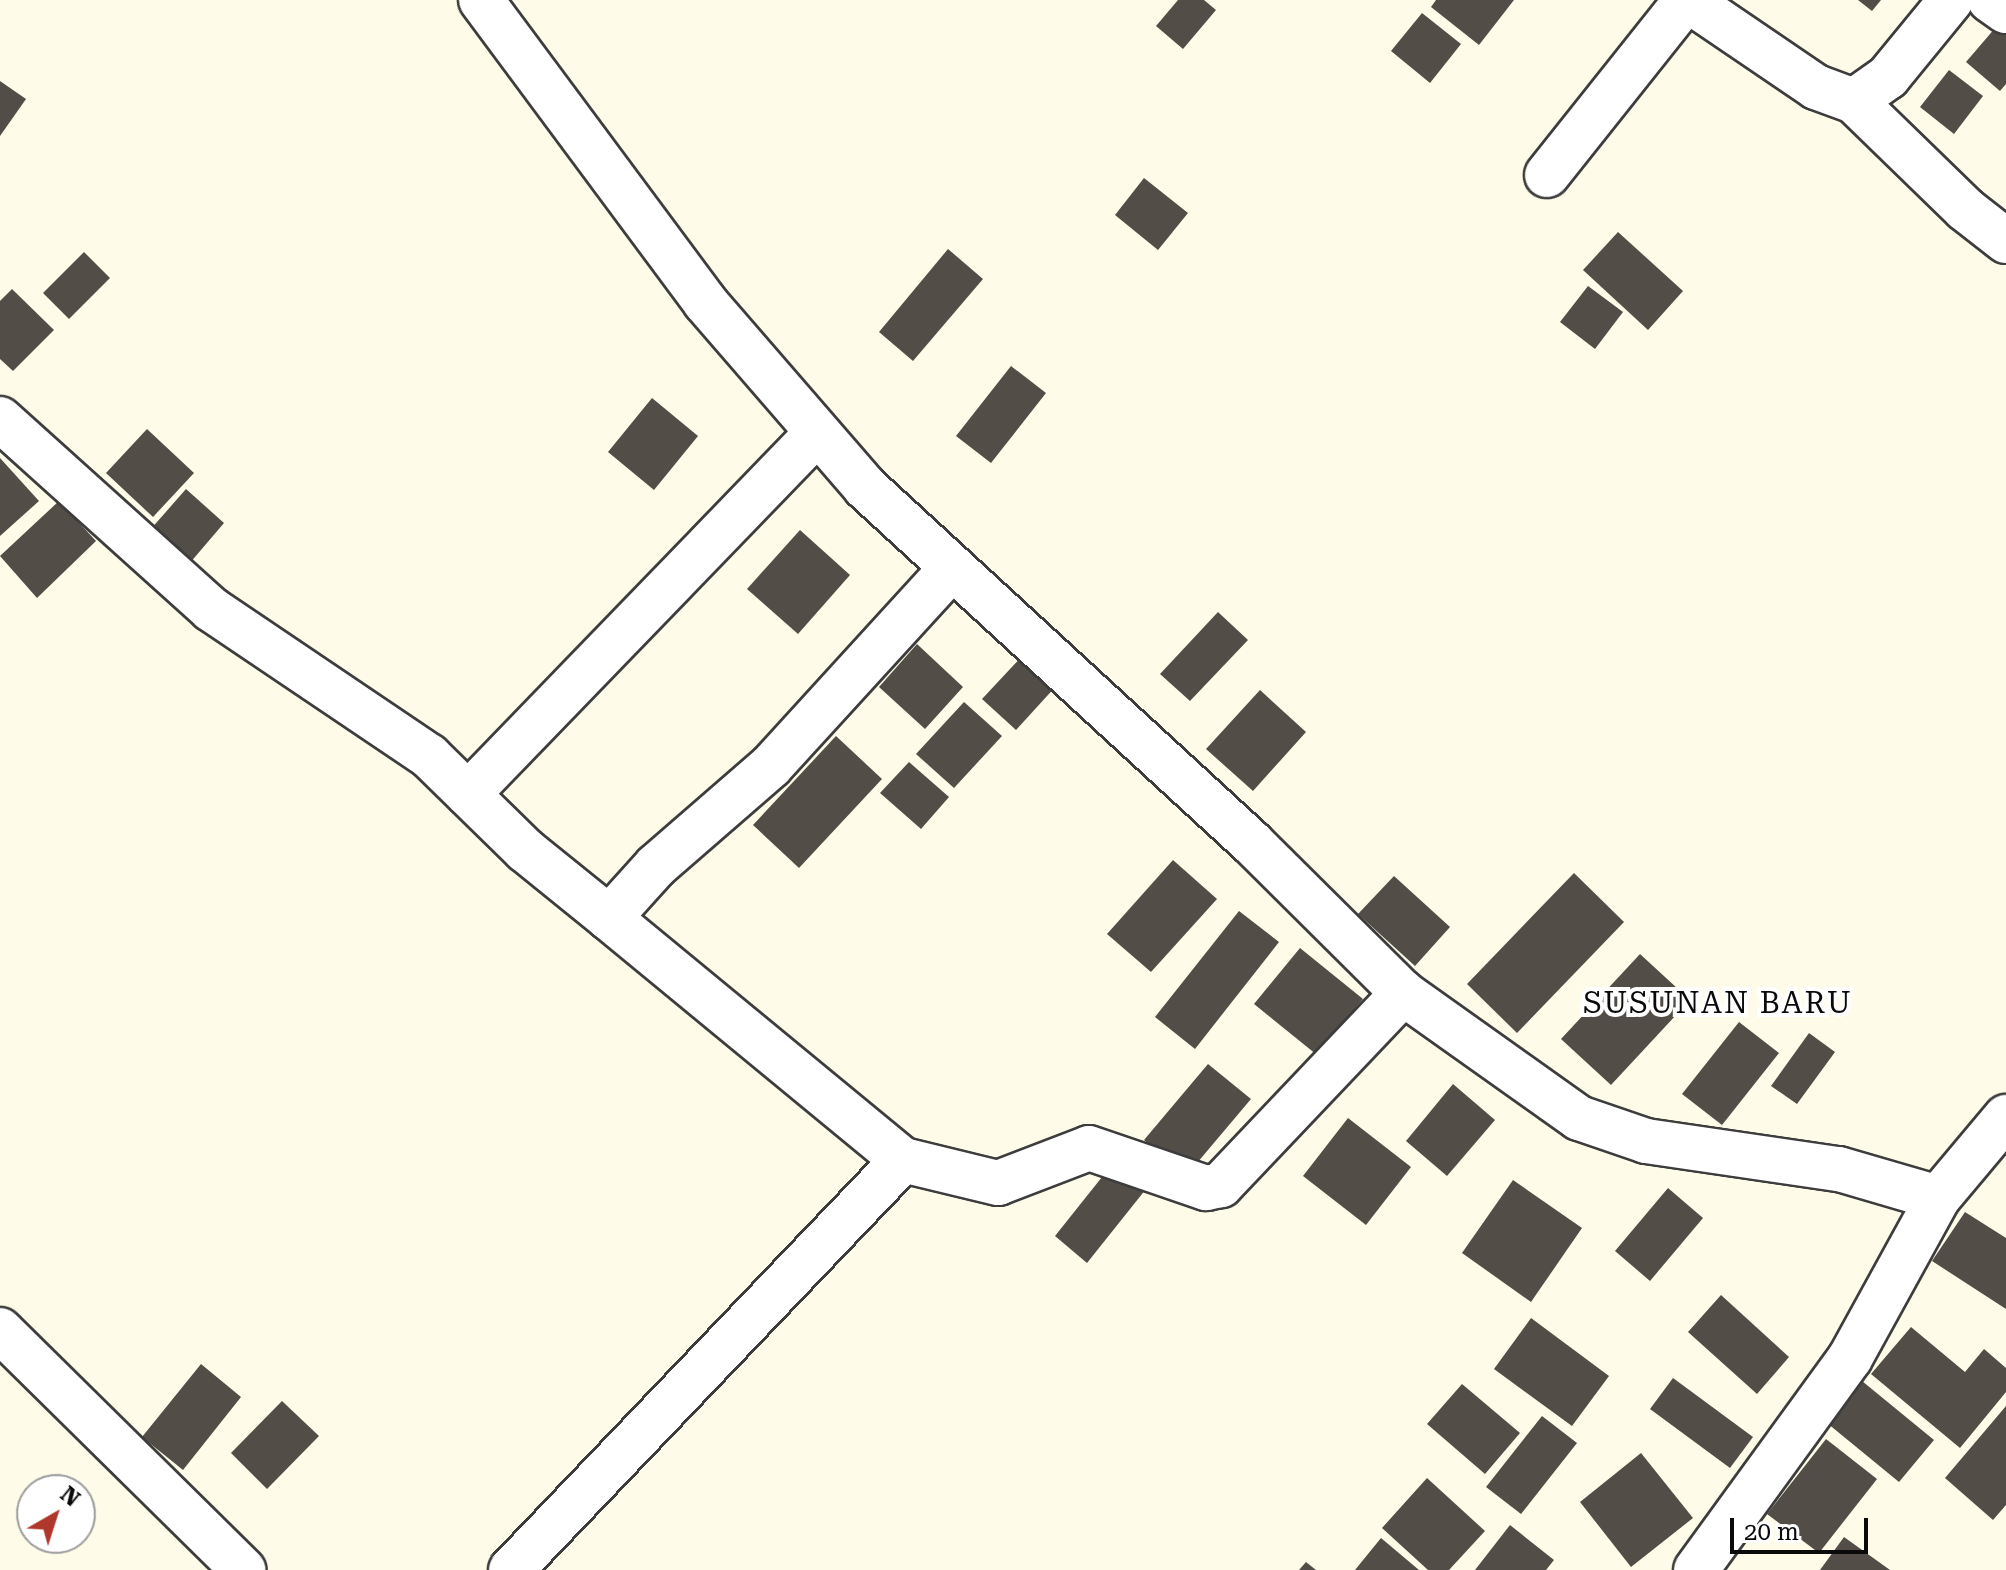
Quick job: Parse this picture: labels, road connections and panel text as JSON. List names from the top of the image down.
{
  "districts": ["SUSUNAN BARU"],
  "scale_bar": "20 m",
  "north": "top right"
}
